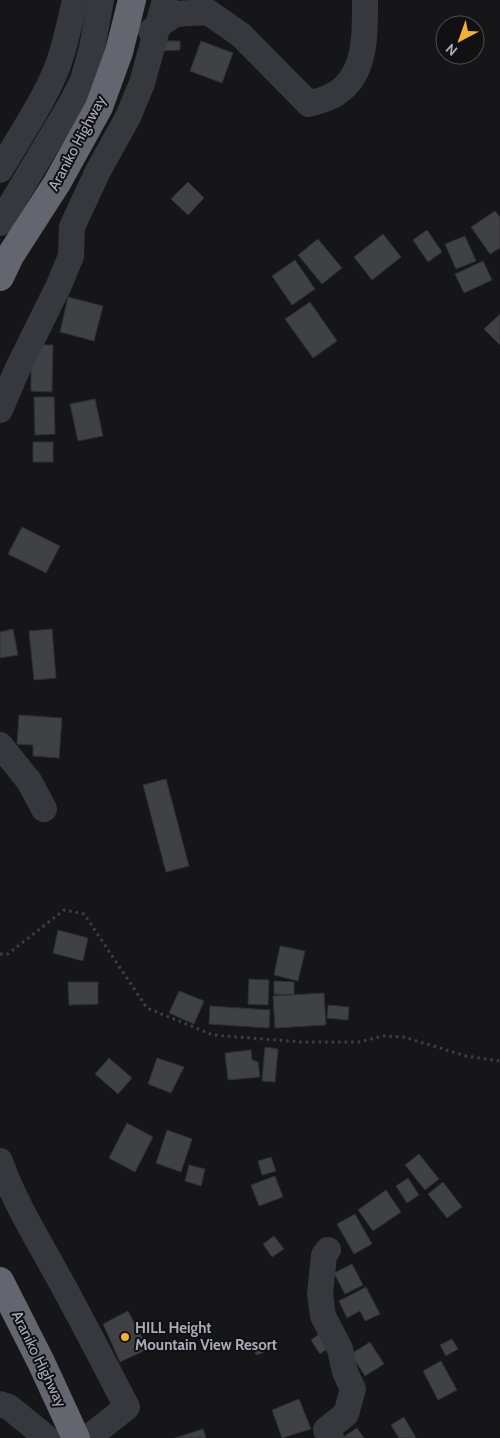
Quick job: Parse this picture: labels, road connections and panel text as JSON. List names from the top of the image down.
{
  "streets": {
    "highway": ["Araniko Highway"]
  },
  "places": ["HILL Height Mountain View Resort"],
  "north": "bottom left"
}
